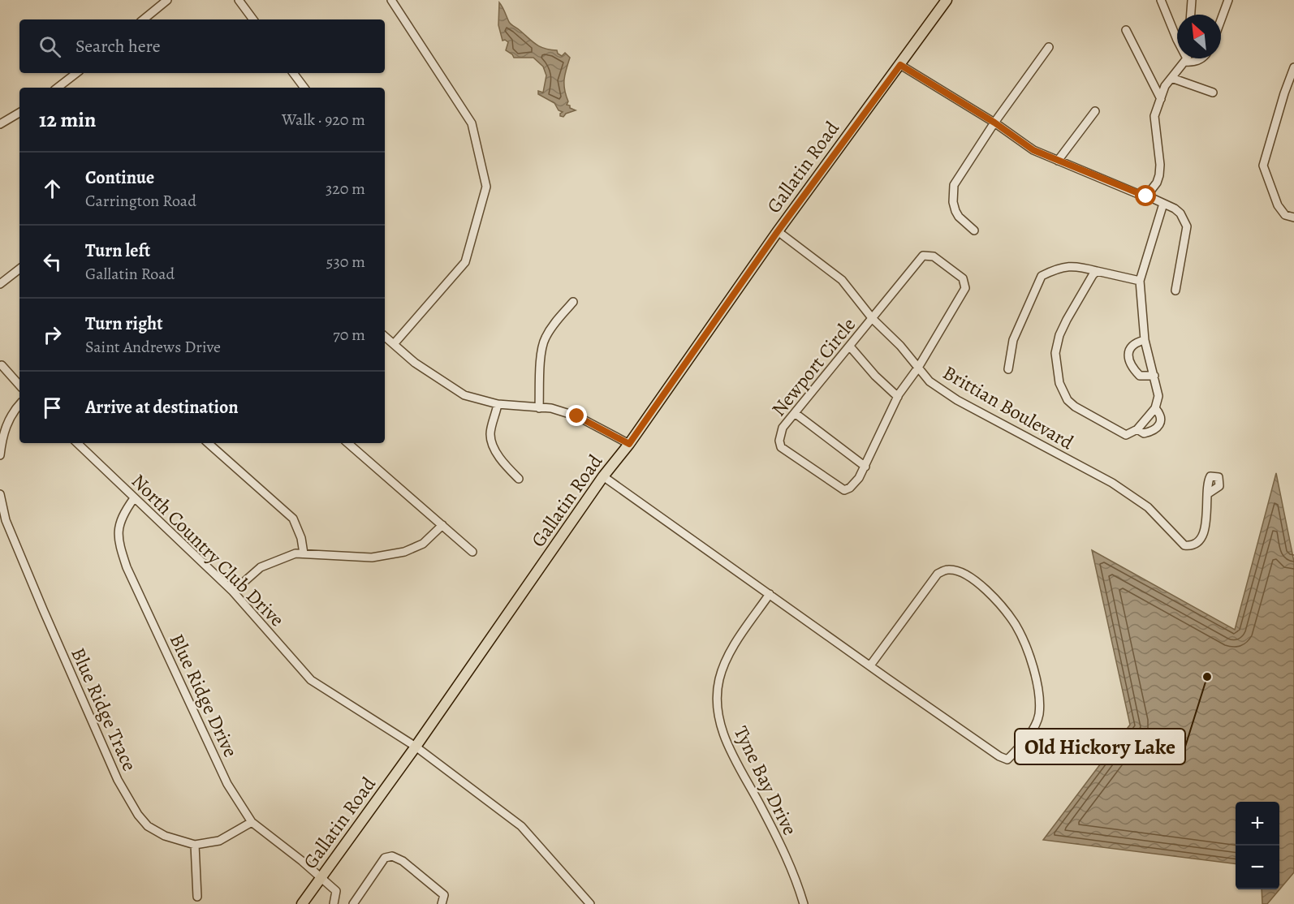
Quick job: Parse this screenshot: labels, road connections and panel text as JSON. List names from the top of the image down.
{
  "streets": {
    "main road": ["Gallatin Road"],
    "street": [
      "Newport Circle",
      "Brittian Boulevard",
      "North Country Club Drive",
      "Blue Ridge Drive",
      "Blue Ridge Trace",
      "Tyne Bay Drive"
    ]
  },
  "crossings": [
    ["Gallatin Road", "Brittian Boulevard"],
    ["Gallatin Road", "North Country Club Drive"],
    ["Gallatin Road", "Blue Ridge Drive"],
    ["Newport Circle", "Brittian Boulevard"],
    ["North Country Club Drive", "Blue Ridge Drive"],
    ["Blue Ridge Drive", "Blue Ridge Trace"]
  ],
  "places": ["Old Hickory Lake"],
  "north": "top left",
  "page": {
    "search": "Search here",
    "heading": ["12 min", "Walk · 920 m"],
    "list": [
      ["Continue", "Carrington Road", "320 m"],
      ["Turn left", "Gallatin Road", "530 m"],
      ["Turn right", "Saint Andrews Drive", "70 m"],
      "Arrive at destination"
    ],
    "map_buttons": ["+", "−"]
  }
}
